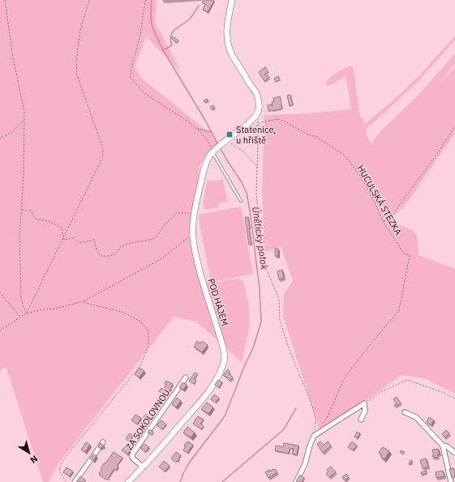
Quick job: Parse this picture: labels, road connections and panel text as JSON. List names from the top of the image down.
{
  "streets": {
    "street": ["POD HÁJEM", "ZA SOKOLOVNOU"],
    "path": ["HUCULSKÁ STEZKA"]
  },
  "crossings": [
    ["POD HÁJEM", "ZA SOKOLOVNOU"]
  ],
  "water": ["Únětický potok"],
  "places": {
    "transit": ["Statenice, u hřiště"]
  },
  "north": "bottom right"
}
